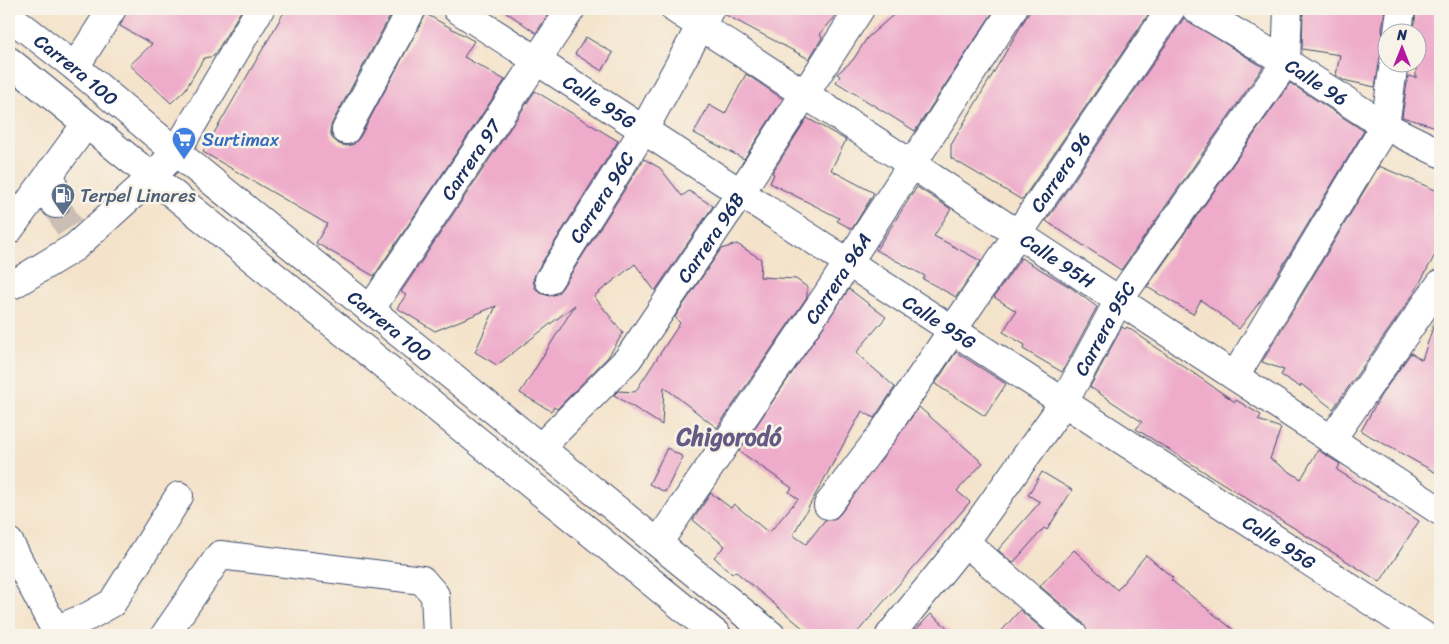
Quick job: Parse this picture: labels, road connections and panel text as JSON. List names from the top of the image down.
{
  "streets": {
    "main road": [
      "Carrera 100",
      "Calle 96",
      "Calle 95G",
      "Carrera 97",
      "Carrera 96",
      "Carrera 96C",
      "Carrera 96B",
      "Calle 95H",
      "Carrera 96A",
      "Carrera 95C"
    ]
  },
  "crossings": [
    ["Carrera 100", "Carrera 97"],
    ["Carrera 100", "Carrera 96B"],
    ["Carrera 100", "Carrera 96A"],
    ["Calle 96", "Carrera 95C"],
    ["Calle 95G", "Carrera 97"],
    ["Calle 95G", "Carrera 96"],
    ["Calle 95G", "Carrera 96C"],
    ["Calle 95G", "Carrera 96B"],
    ["Calle 95G", "Carrera 96A"],
    ["Calle 95G", "Carrera 95C"],
    ["Carrera 96", "Calle 95H"],
    ["Carrera 96C", "Calle 95H"],
    ["Carrera 96B", "Calle 95H"],
    ["Calle 95H", "Carrera 96A"],
    ["Calle 95H", "Carrera 95C"]
  ],
  "districts": ["Chigorodó"],
  "places": {
    "supermarket": ["Surtimax"],
    "fuel station": ["Terpel Linares"]
  },
  "north": "top"
}
